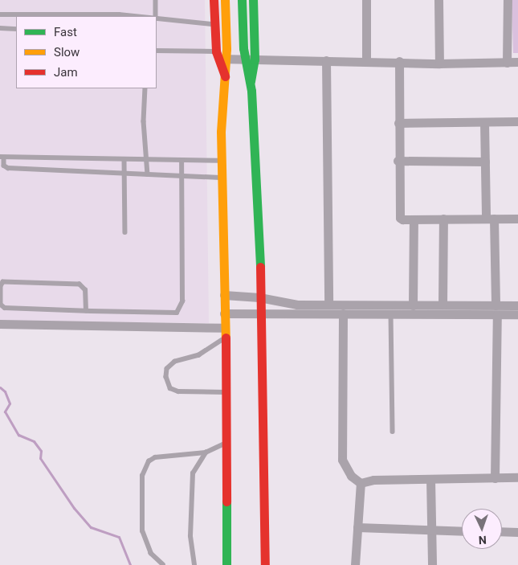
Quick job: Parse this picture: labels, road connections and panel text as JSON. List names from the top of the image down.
{
  "legend": ["Fast", "Slow", "Jam"],
  "north": "bottom"
}
